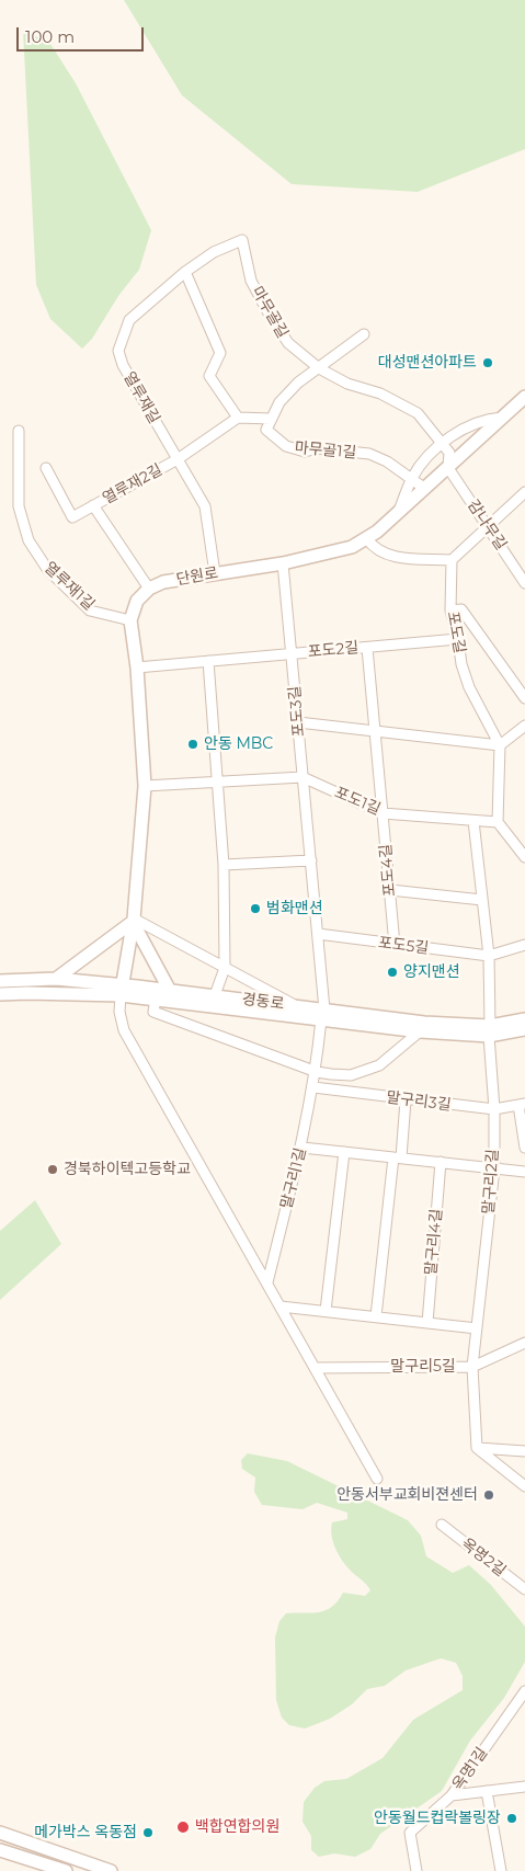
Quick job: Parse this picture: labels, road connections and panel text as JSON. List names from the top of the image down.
{
  "streets": {
    "street": [
      "마무골길",
      "열루재길",
      "마무골1길",
      "열루재2길",
      "감나무길",
      "단원로",
      "열루재1길",
      "포도길",
      "포도2길",
      "포도3길",
      "포도1길",
      "포도4길",
      "포도5길",
      "경동로",
      "말구리3길",
      "말구리1길",
      "말구리2길",
      "말구리4길",
      "말구리5길",
      "옥명2길",
      "옥명1길"
    ]
  },
  "crossings": [
    ["마무골길", "열루재길"],
    ["마무골길", "감나무길"],
    ["마무골길", "단원로"],
    ["열루재길", "열루재2길"],
    ["열루재길", "단원로"],
    ["마무골1길", "단원로"],
    ["감나무길", "단원로"],
    ["단원로", "포도3길"],
    ["포도길", "포도2길"],
    ["포도길", "포도1길"],
    ["포도2길", "포도3길"],
    ["포도2길", "포도4길"],
    ["포도3길", "포도1길"],
    ["포도3길", "포도5길"],
    ["포도3길", "경동로"],
    ["포도3길", "말구리1길"],
    ["포도1길", "포도4길"],
    ["포도4길", "포도5길"],
    ["포도5길", "말구리2길"],
    ["경동로", "말구리1길"],
    ["경동로", "말구리2길"],
    ["말구리3길", "말구리1길"],
    ["말구리3길", "말구리2길"],
    ["말구리2길", "말구리5길"]
  ],
  "places": [
    "대성맨션아파트",
    "안동 MBC",
    "범화맨션",
    "양지맨션",
    "경북하이텍고등학교",
    "안동서부교회비젼센터",
    "안동월드컵락볼링장",
    "백합연합의원",
    "메가박스 옥동점"
  ],
  "scale_bar": "100 m"
}
